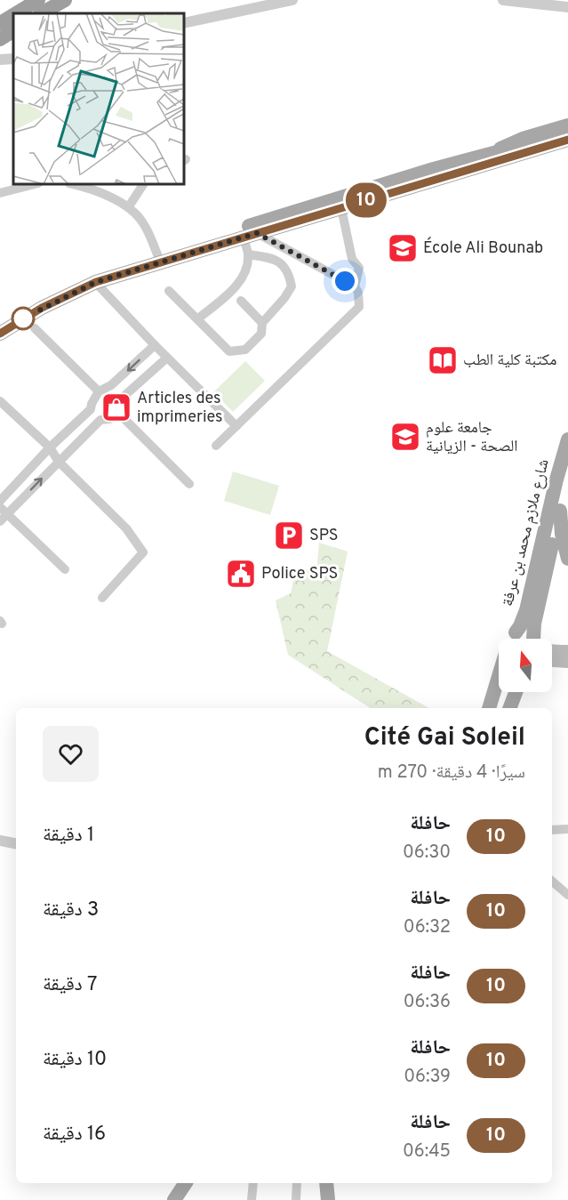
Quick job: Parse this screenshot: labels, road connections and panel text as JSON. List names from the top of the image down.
{
  "streets": {
    "main road": ["شارع ملازم محمد بن عرفة"]
  },
  "places": {
    "school or university": ["École Ali Bounab", "جامعة علوم الصحة - الزيانية"],
    "library": ["مكتبة كلية الطب"],
    "shop": ["Articles des imprimeries"],
    "parking": ["SPS"],
    "public building": ["Police SPS"]
  },
  "lines": ["bus line 10"],
  "north": "top",
  "page": {
    "on_map": "10",
    "heading": ["Cité Gai Soleil", "سيرًا · 4 دقيقة · 270 m"],
    "list": [
      {
        "mark": "10",
        "name": "حافلة",
        "note": "06:30",
        "value": "1 دقيقة"
      },
      {
        "mark": "10",
        "name": "حافلة",
        "note": "06:32",
        "value": "3 دقيقة"
      },
      {
        "mark": "10",
        "name": "حافلة",
        "note": "06:36",
        "value": "7 دقيقة"
      },
      {
        "mark": "10",
        "name": "حافلة",
        "note": "06:39",
        "value": "10 دقيقة"
      },
      {
        "mark": "10",
        "name": "حافلة",
        "note": "06:45",
        "value": "16 دقيقة"
      }
    ]
  }
}
